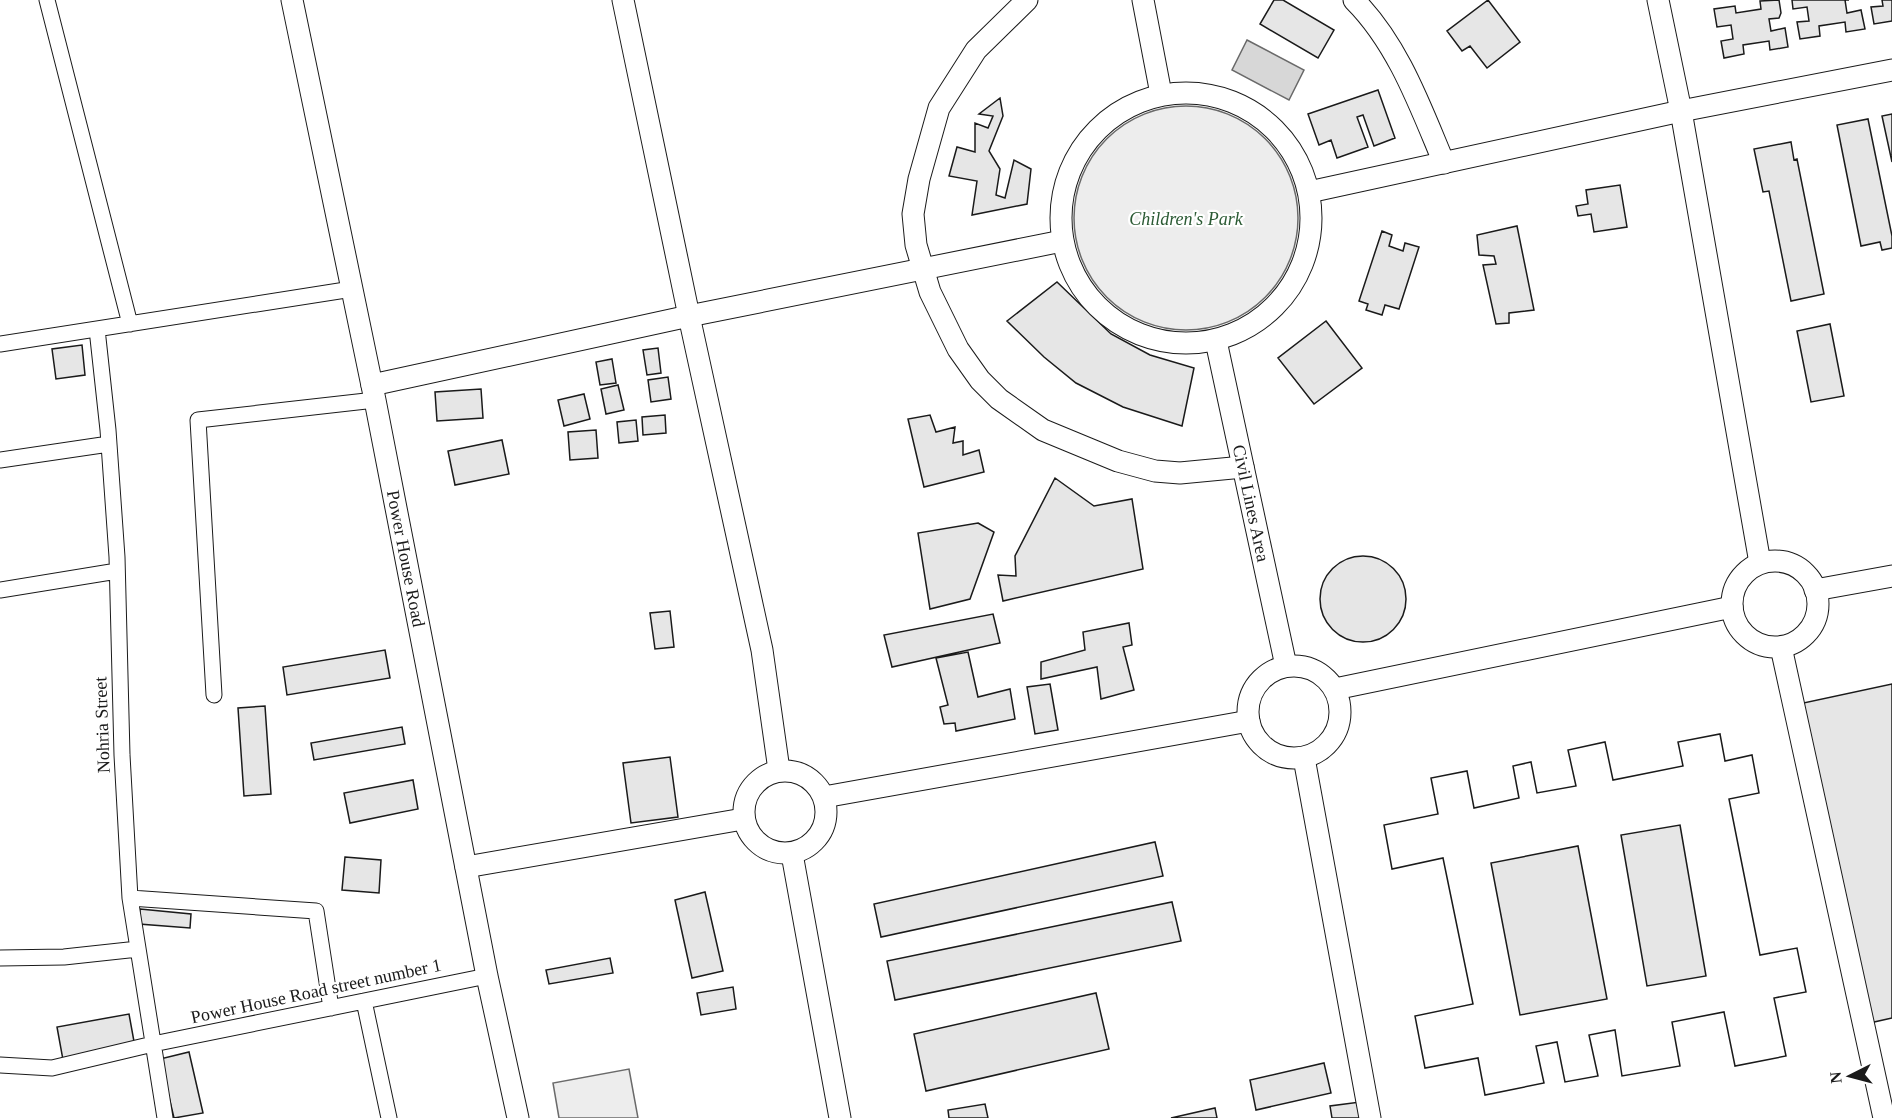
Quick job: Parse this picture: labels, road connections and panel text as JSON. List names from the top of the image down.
{
  "streets": {
    "street": [
      "Civil Lines Area",
      "Power House Road",
      "Nohria Street",
      "Power House Road street number 1"
    ]
  },
  "crossings": [
    ["Power House Road", "Power House Road street number 1"],
    ["Nohria Street", "Power House Road street number 1"]
  ],
  "parks": ["Children's Park"],
  "north": "left"
}
